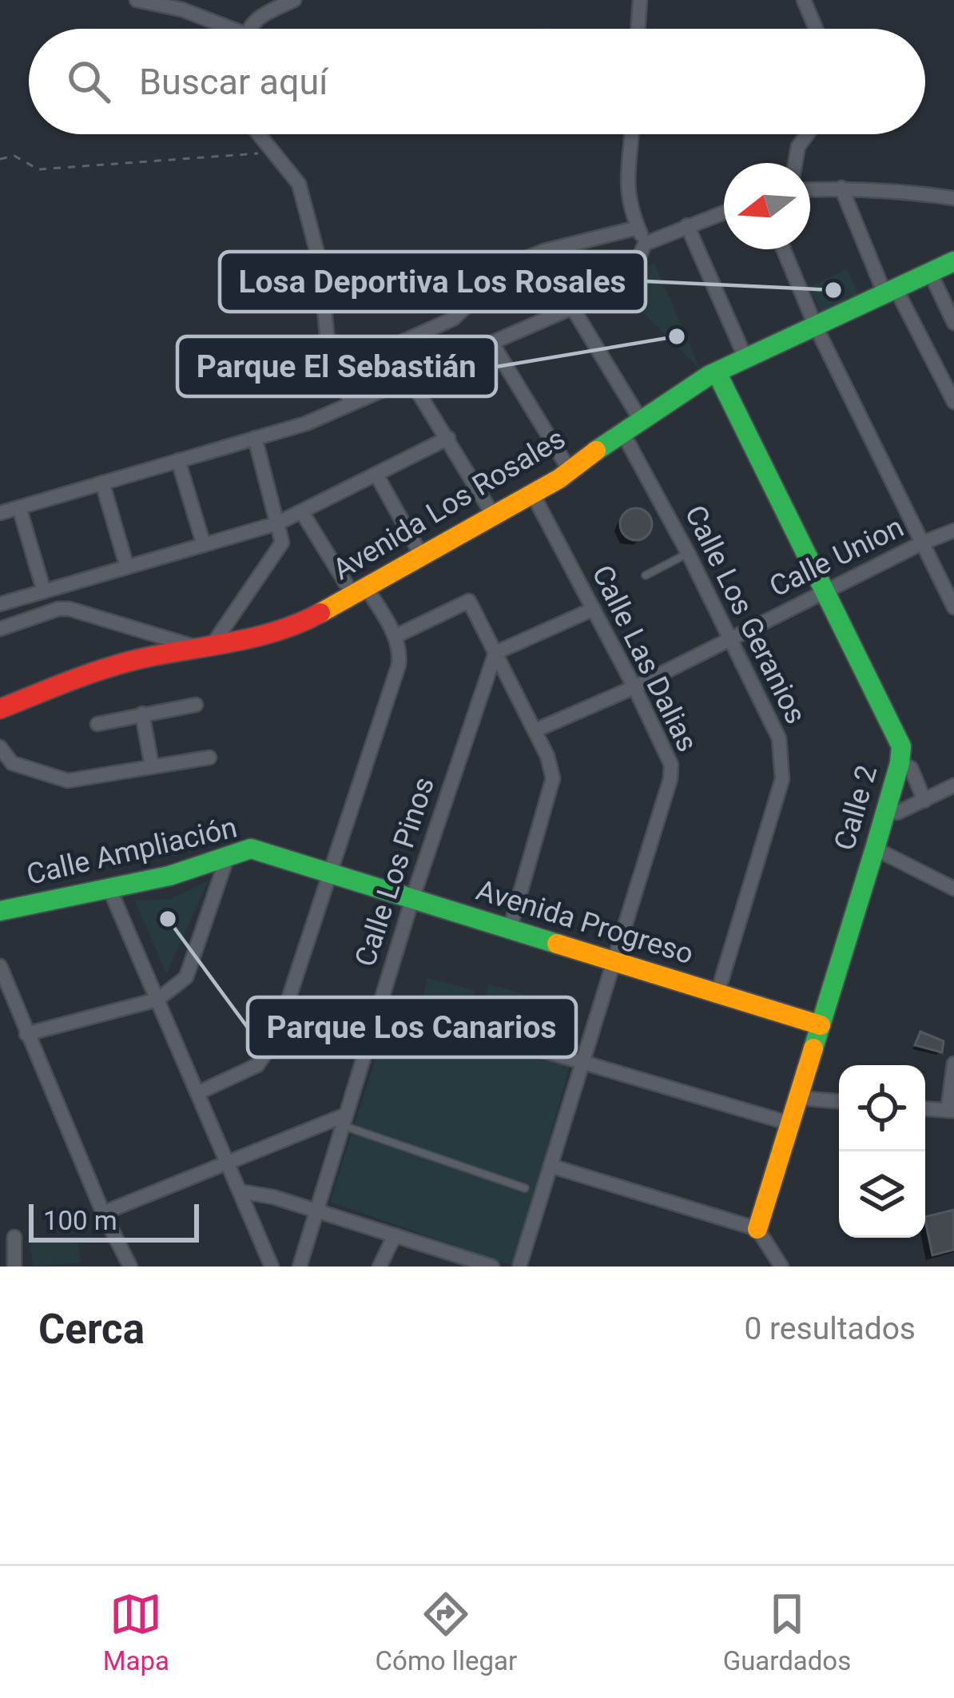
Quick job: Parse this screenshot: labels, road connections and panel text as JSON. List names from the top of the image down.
{
  "streets": {
    "street": [
      "Avenida Los Rosales",
      "Calle Union",
      "Calle Los Geranios",
      "Calle Las Dalias",
      "Calle 2",
      "Calle Ampliación",
      "Calle Los Pinos",
      "Avenida Progreso"
    ]
  },
  "crossings": [
    ["Avenida Los Rosales", "Calle Los Geranios"],
    ["Avenida Los Rosales", "Calle Las Dalias"],
    ["Avenida Los Rosales", "Calle 2"],
    ["Calle Union", "Calle Los Geranios"],
    ["Calle Union", "Calle Las Dalias"],
    ["Calle Union", "Calle 2"],
    ["Calle Los Geranios", "Avenida Progreso"],
    ["Calle Las Dalias", "Avenida Progreso"],
    ["Calle 2", "Avenida Progreso"],
    ["Calle Ampliación", "Avenida Progreso"],
    ["Calle Los Pinos", "Avenida Progreso"]
  ],
  "places": ["Losa Deportiva Los Rosales", "Parque El Sebastián", "Parque Los Canarios"],
  "scale_bar": "100 m",
  "north": "left",
  "page": {
    "search": "Buscar aquí",
    "scale": "100 m",
    "heading": ["Cerca", "0 resultados"],
    "nav": ["Mapa", "Cómo llegar", "Guardados"]
  }
}
